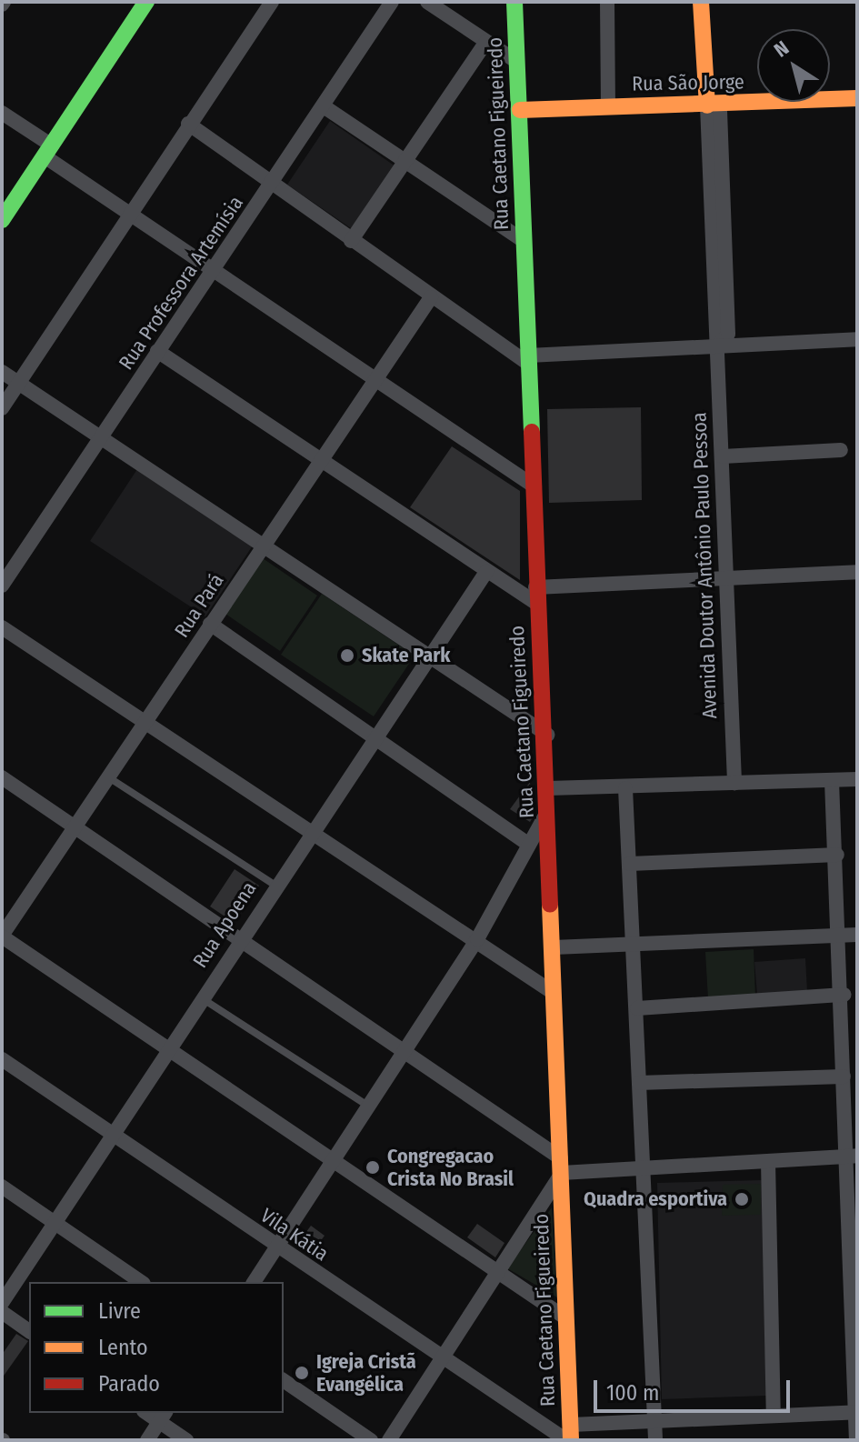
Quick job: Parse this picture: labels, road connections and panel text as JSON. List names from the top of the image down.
{
  "streets": {
    "main road": ["Rua São Jorge", "Rua Caetano Figueiredo", "Avenida Doutor Antônio Paulo Pessoa"],
    "street": [
      "Rua Professora Artemísia",
      "Rua Pará",
      "Rua Apoena",
      "Vila Kátia"
    ]
  },
  "crossings": [
    ["Rua São Jorge", "Rua Caetano Figueiredo"],
    ["Rua São Jorge", "Avenida Doutor Antônio Paulo Pessoa"],
    ["Rua Caetano Figueiredo", "Vila Kátia"],
    ["Rua Apoena", "Vila Kátia"]
  ],
  "places": [
    "Skate Park",
    "Congregacao Crista No Brasil",
    "Quadra esportiva",
    "Igreja Cristã Evangélica"
  ],
  "legend": ["Livre", "Lento", "Parado"],
  "scale_bar": "100 m",
  "north": "top left"
}
